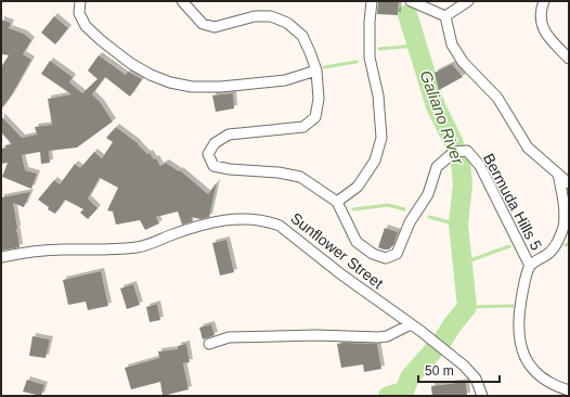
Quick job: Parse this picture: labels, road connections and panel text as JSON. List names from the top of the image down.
{
  "streets": {
    "street": ["Bermuda Hills 5", "Sunflower Street"]
  },
  "water": ["Galiano River"],
  "scale_bar": "50 m"
}
